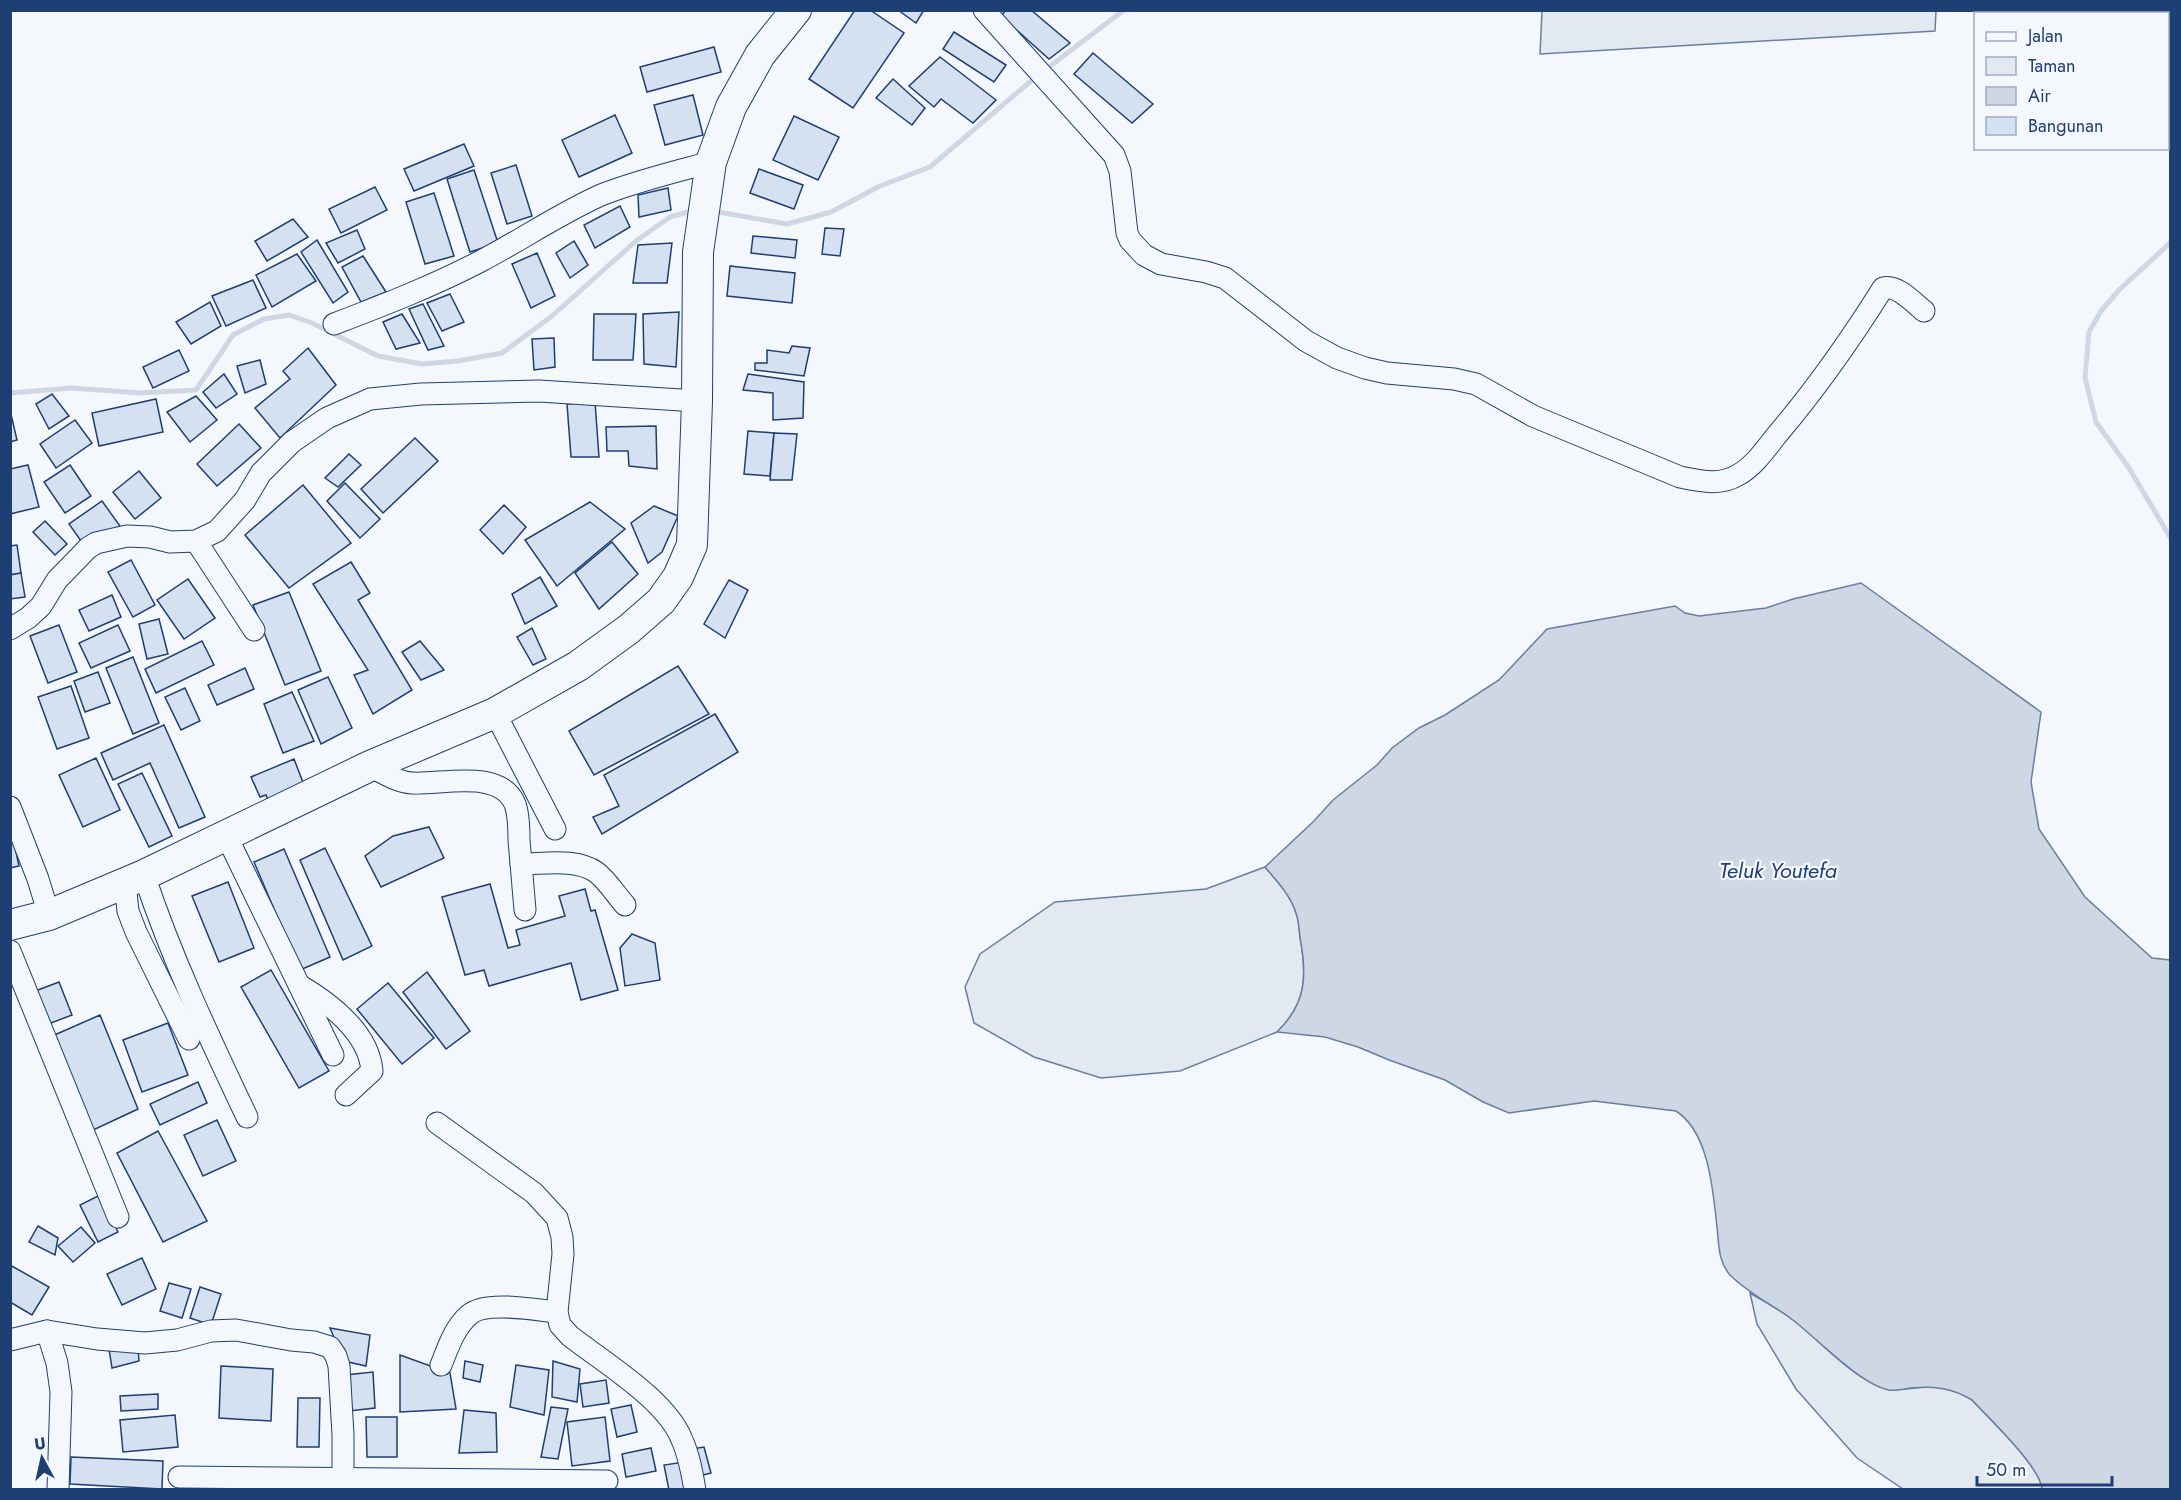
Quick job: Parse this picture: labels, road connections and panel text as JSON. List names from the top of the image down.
{
  "water": ["Teluk Youtefa"],
  "legend": [
    "Jalan",
    "Taman",
    "Air",
    "Bangunan"
  ],
  "scale_bar": "50 m",
  "north": "top"
}
